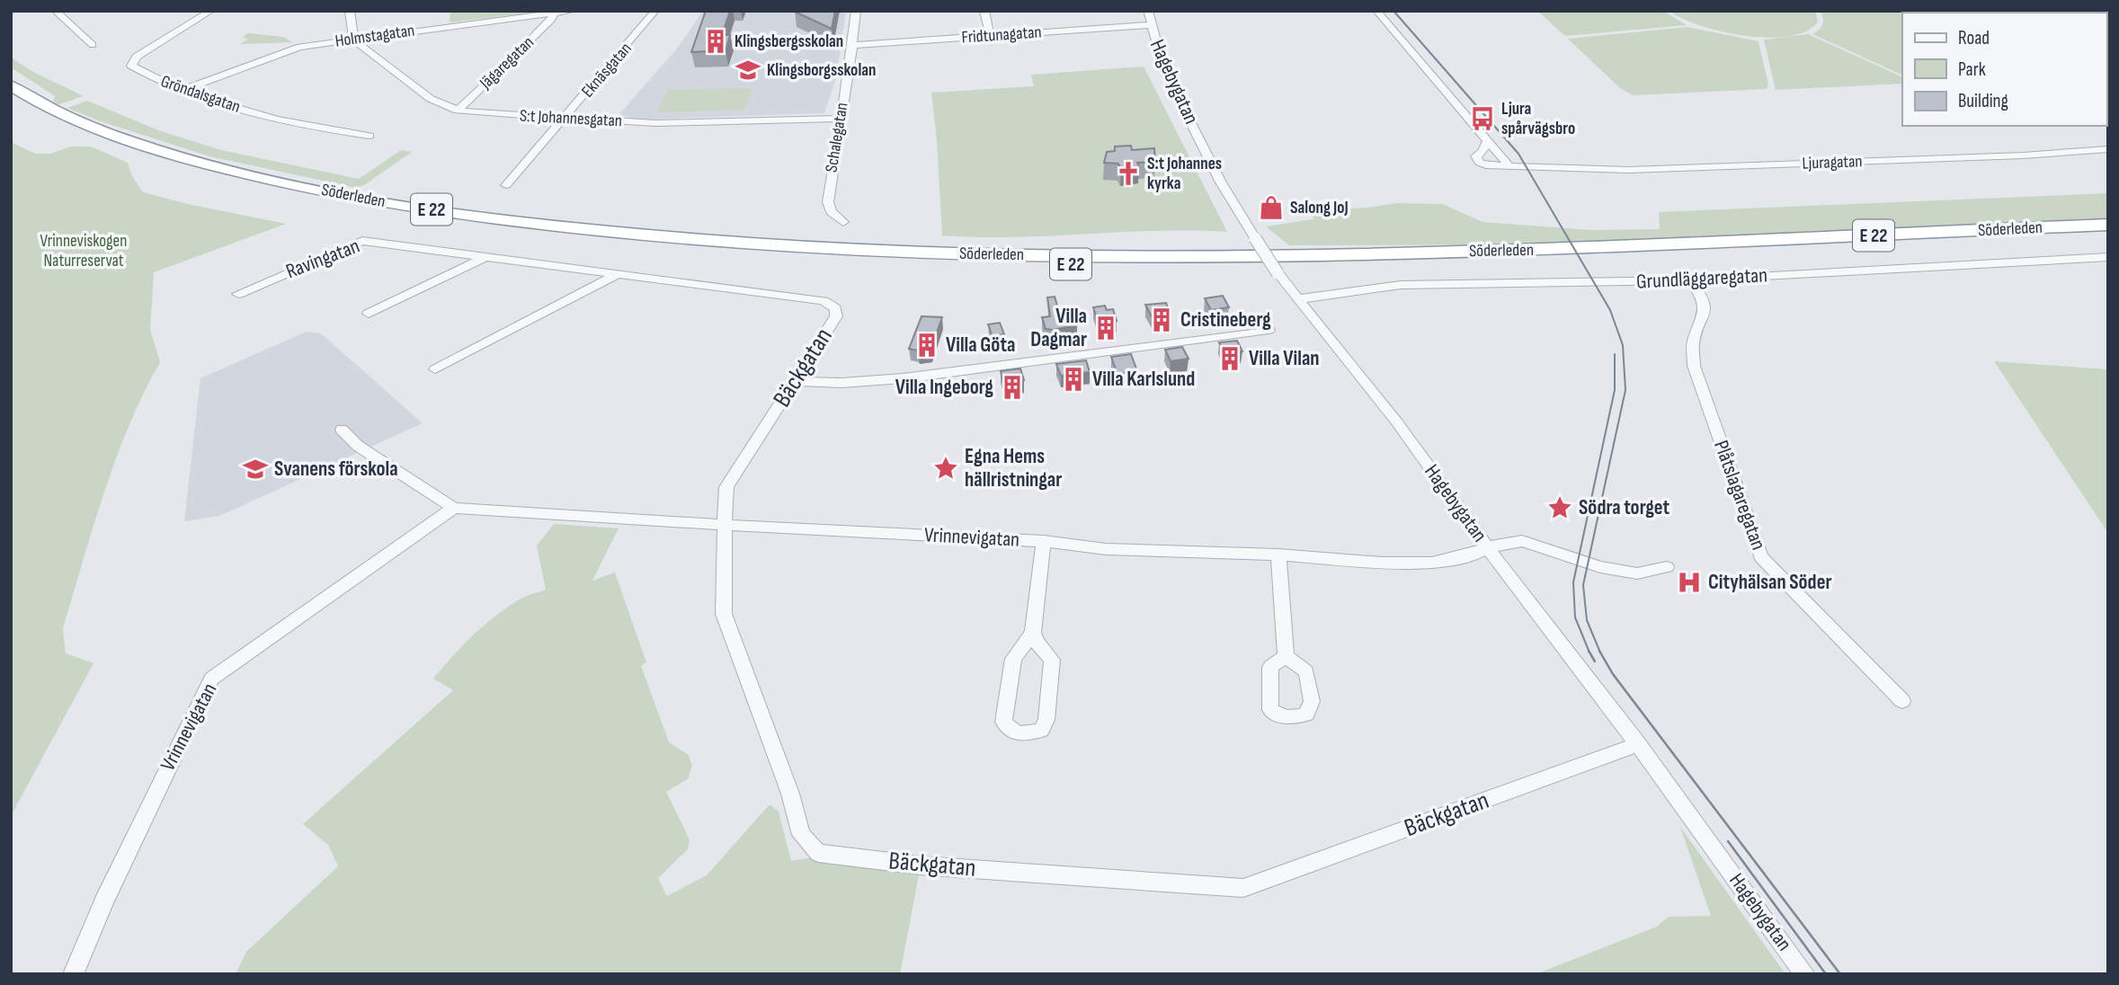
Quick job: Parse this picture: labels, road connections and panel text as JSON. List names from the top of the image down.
{
  "streets": {
    "highway": ["Söderleden", "E 22"],
    "street": [
      "Fridtunagatan",
      "Holmstagatan",
      "Jägaregatan",
      "Eknäsgatan",
      "Hagebygatan",
      "Gröndalsgatan",
      "S:t Johannesgatan",
      "Schalegatan",
      "Ljuragatan",
      "Ravingatan",
      "Grundläggaregatan",
      "Bäckgatan",
      "Plåtslagaregatan",
      "Vrinnevigatan"
    ]
  },
  "crossings": [
    ["Fridtunagatan", "Hagebygatan"],
    ["Fridtunagatan", "Schalegatan"],
    ["Holmstagatan", "Jägaregatan"],
    ["Holmstagatan", "Gröndalsgatan"],
    ["Holmstagatan", "S:t Johannesgatan"],
    ["Jägaregatan", "S:t Johannesgatan"],
    ["Eknäsgatan", "S:t Johannesgatan"],
    ["Hagebygatan", "Grundläggaregatan"],
    ["Hagebygatan", "Bäckgatan"],
    ["Hagebygatan", "Vrinnevigatan"],
    ["S:t Johannesgatan", "Schalegatan"],
    ["Ravingatan", "Bäckgatan"],
    ["Grundläggaregatan", "Plåtslagaregatan"],
    ["Bäckgatan", "Vrinnevigatan"]
  ],
  "parks": ["Vrinneviskogen Naturreservat"],
  "places": {
    "building": [
      "Klingsbergsskolan",
      "Cristineberg",
      "Villa Dagmar",
      "Villa Göta",
      "Villa Vilan",
      "Villa Karlslund",
      "Villa Ingeborg"
    ],
    "school or university": ["Klingsborgsskolan", "Svanens förskola"],
    "bus stop": ["Ljura spårvägsbro"],
    "church": ["S:t Johannes kyrka"],
    "shop": ["Salong JoJ"],
    "place": ["Egna Hems hällristningar", "Södra torget"],
    "hospital": ["Cityhälsan Söder"]
  },
  "legend": ["Road", "Park", "Building"]
}
